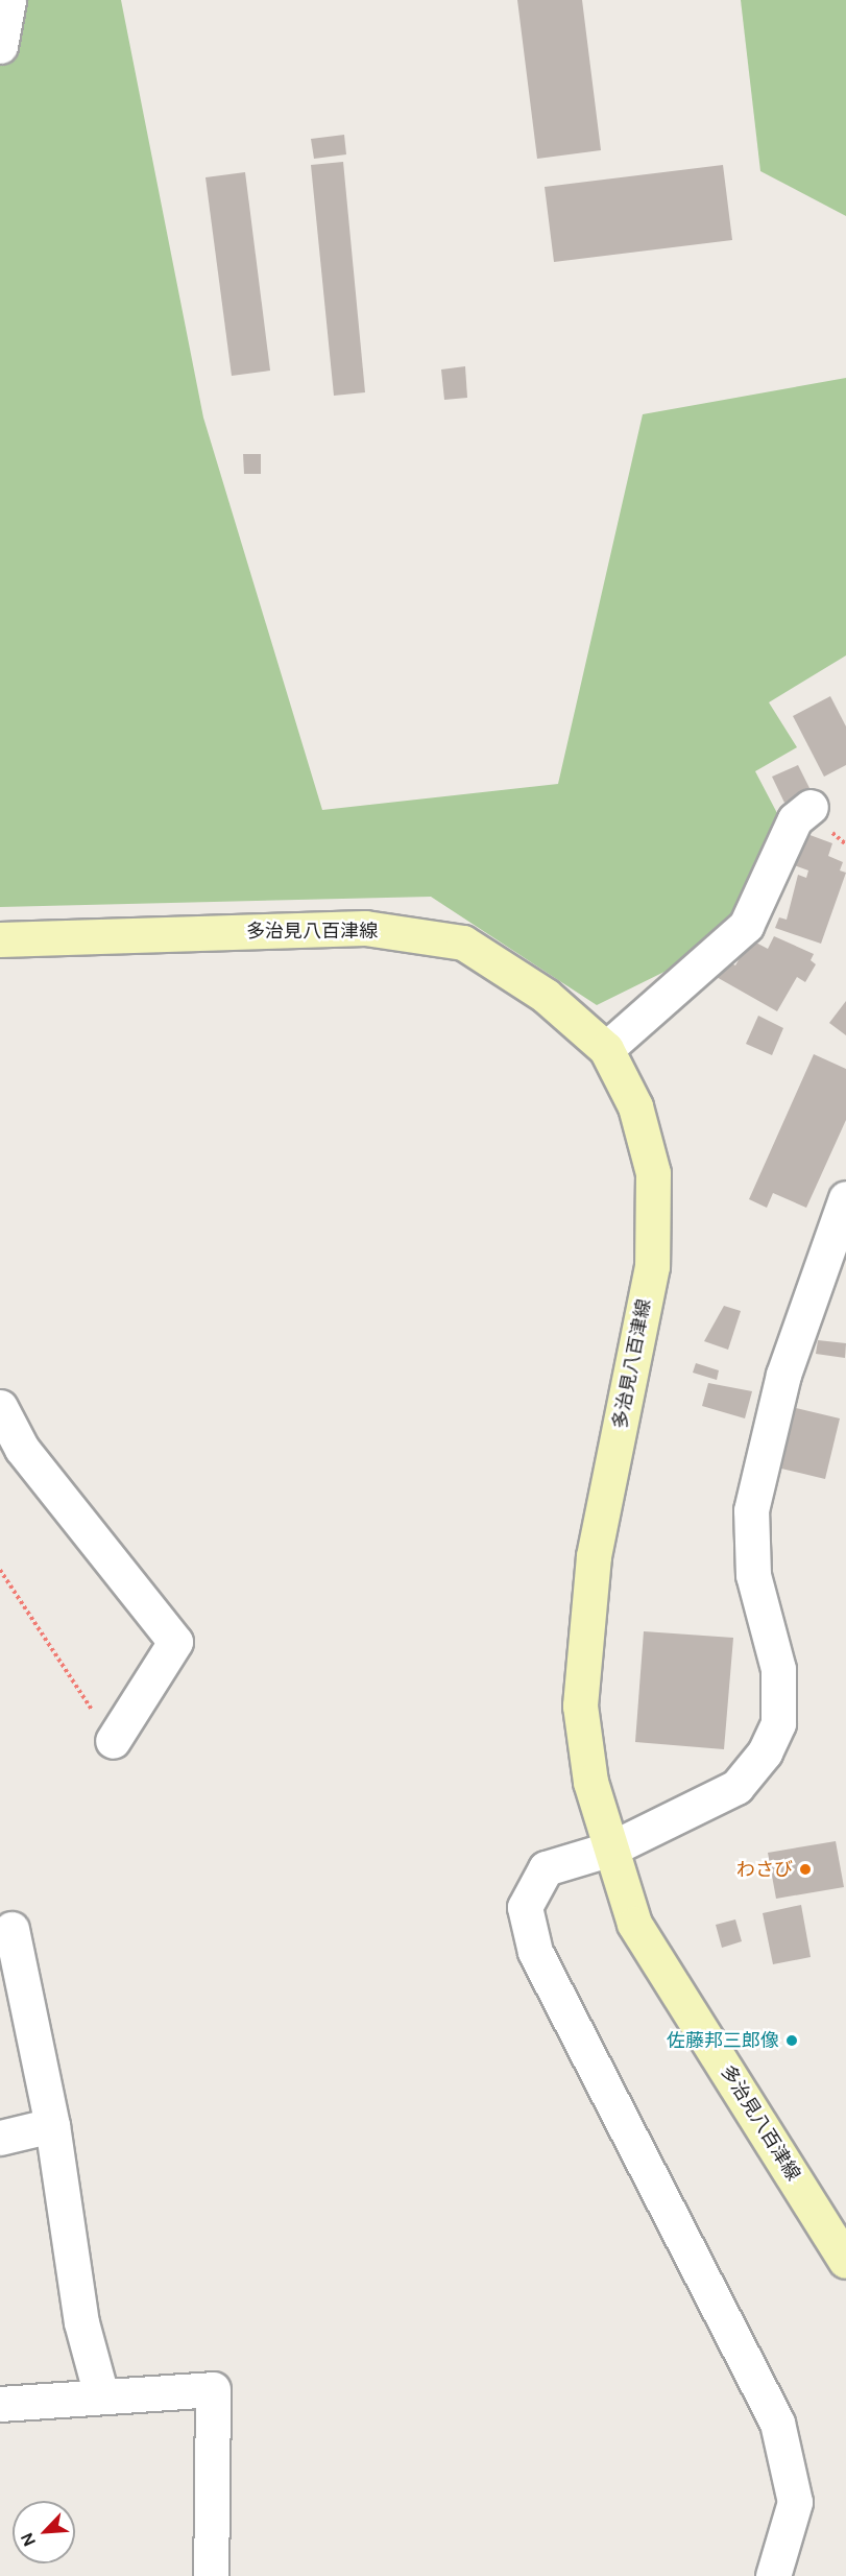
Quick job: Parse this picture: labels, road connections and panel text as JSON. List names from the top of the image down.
{
  "streets": {
    "main road": ["多治見八百津線"]
  },
  "places": ["わさび", "佐藤邦三郎像"],
  "north": "bottom left"
}
